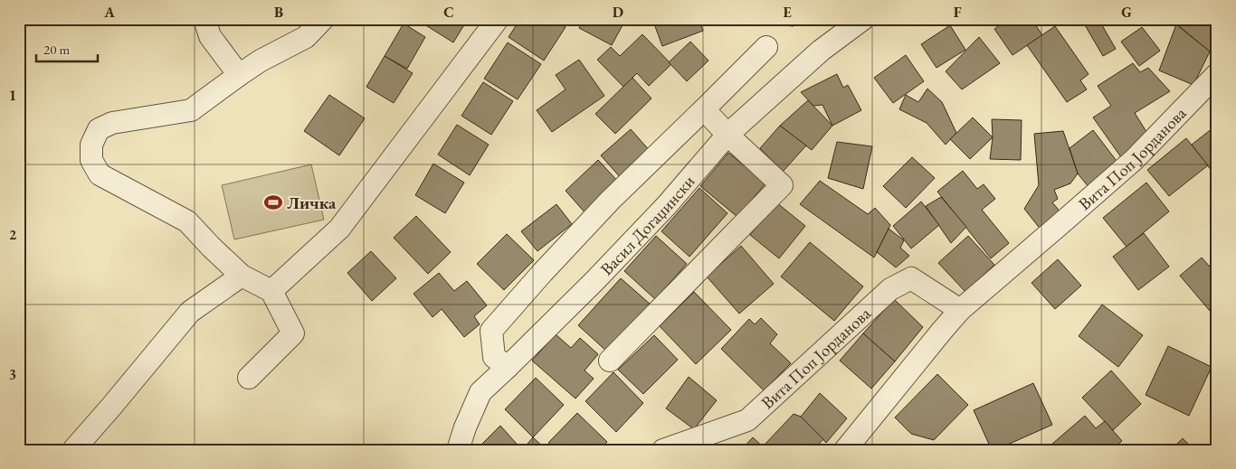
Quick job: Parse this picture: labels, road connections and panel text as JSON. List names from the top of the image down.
{
  "streets": {
    "street": ["Вита Поп Јорданова", "Васил Догаџински"]
  },
  "places": {
    "sports": ["Личка"]
  },
  "scale_bar": "20 m",
  "grid": {
    "columns": [
      "A",
      "B",
      "C",
      "D",
      "E",
      "F",
      "G"
    ],
    "rows": ["1", "2", "3"]
  }
}
